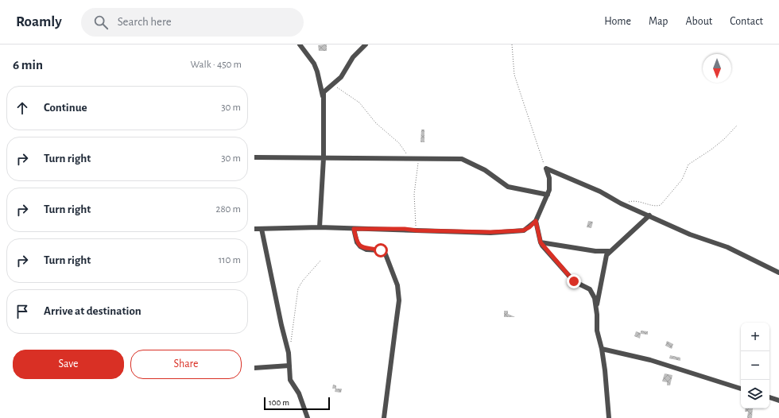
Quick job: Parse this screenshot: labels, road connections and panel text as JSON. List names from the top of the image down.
{
  "scale_bar": "100 m",
  "north": "bottom",
  "page": {
    "header": "Roamly",
    "search": "Search here",
    "nav": [
      "Home",
      "Map",
      "About",
      "Contact"
    ],
    "heading": ["6 min", "Walk · 450 m"],
    "list": [
      ["Continue", "30 m"],
      ["Turn right", "30 m"],
      ["Turn right", "280 m"],
      ["Turn right", "110 m"],
      "Arrive at destination"
    ],
    "map_buttons": ["+", "−"],
    "buttons": ["Save", "Share"],
    "scale": "100 m"
  }
}
